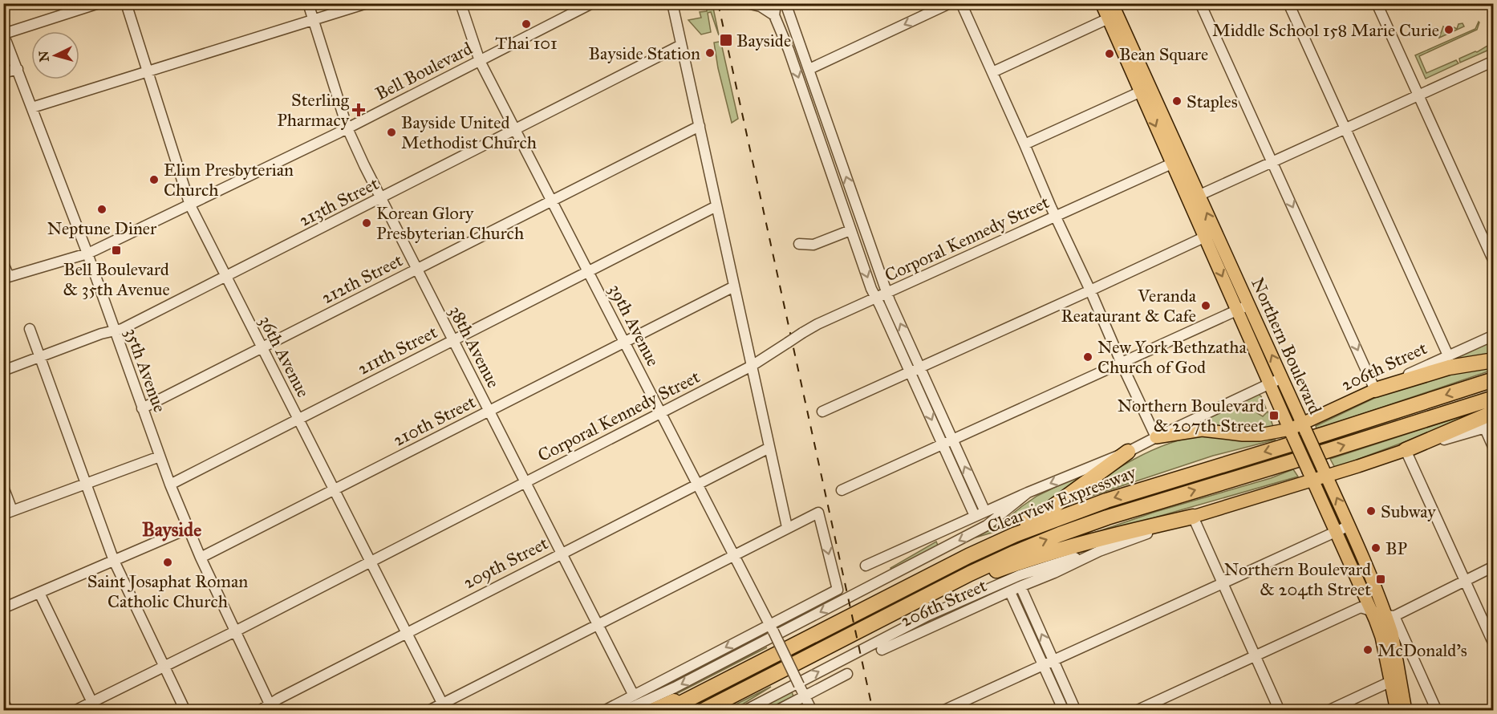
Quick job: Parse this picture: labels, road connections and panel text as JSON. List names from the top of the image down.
{
  "streets": {
    "highway": ["Clearview Expressway"],
    "main road": ["Northern Boulevard", "206th Street"],
    "street": [
      "Bell Boulevard",
      "213th Street",
      "Corporal Kennedy Street",
      "212th Street",
      "39th Avenue",
      "38th Avenue",
      "211th Street",
      "36th Avenue",
      "35th Avenue",
      "210th Street",
      "209th Street"
    ]
  },
  "crossings": [
    ["Bell Boulevard", "39th Avenue"],
    ["Bell Boulevard", "38th Avenue"],
    ["Bell Boulevard", "36th Avenue"],
    ["Bell Boulevard", "35th Avenue"],
    ["213th Street", "39th Avenue"],
    ["213th Street", "38th Avenue"],
    ["213th Street", "36th Avenue"],
    ["213th Street", "35th Avenue"],
    ["Corporal Kennedy Street", "39th Avenue"],
    ["Corporal Kennedy Street", "Northern Boulevard"],
    ["Corporal Kennedy Street", "38th Avenue"],
    ["Corporal Kennedy Street", "36th Avenue"],
    ["Corporal Kennedy Street", "35th Avenue"],
    ["212th Street", "39th Avenue"],
    ["212th Street", "38th Avenue"],
    ["212th Street", "36th Avenue"],
    ["212th Street", "35th Avenue"],
    ["39th Avenue", "211th Street"],
    ["39th Avenue", "210th Street"],
    ["39th Avenue", "209th Street"],
    ["Northern Boulevard", "206th Street"],
    ["Northern Boulevard", "Clearview Expressway"],
    ["38th Avenue", "211th Street"],
    ["38th Avenue", "210th Street"],
    ["38th Avenue", "209th Street"],
    ["211th Street", "36th Avenue"],
    ["211th Street", "35th Avenue"],
    ["36th Avenue", "210th Street"],
    ["36th Avenue", "209th Street"],
    ["206th Street", "Clearview Expressway"],
    ["35th Avenue", "210th Street"],
    ["35th Avenue", "209th Street"]
  ],
  "districts": ["Bayside"],
  "places": {
    "other": [
      "Thai 101",
      "Middle School 158 Marie Curie",
      "Bayside Station",
      "Bean Square",
      "Staples",
      "Bayside United Methodist Church",
      "Elim Presbyterian Church",
      "Neptune Diner",
      "Korean Glory Presbyterian Church",
      "Veranda Reataurant & Cafe",
      "New York Bethzatha Church of God",
      "Subway",
      "BP",
      "Saint Josaphat Roman Catholic Church",
      "McDonald's"
    ],
    "transit": [
      "Bayside",
      "Bell Boulevard & 35th Avenue",
      "Northern Boulevard & 207th Street",
      "Northern Boulevard & 204th Street"
    ],
    "health": ["Sterling Pharmacy"]
  },
  "north": "left"
}
